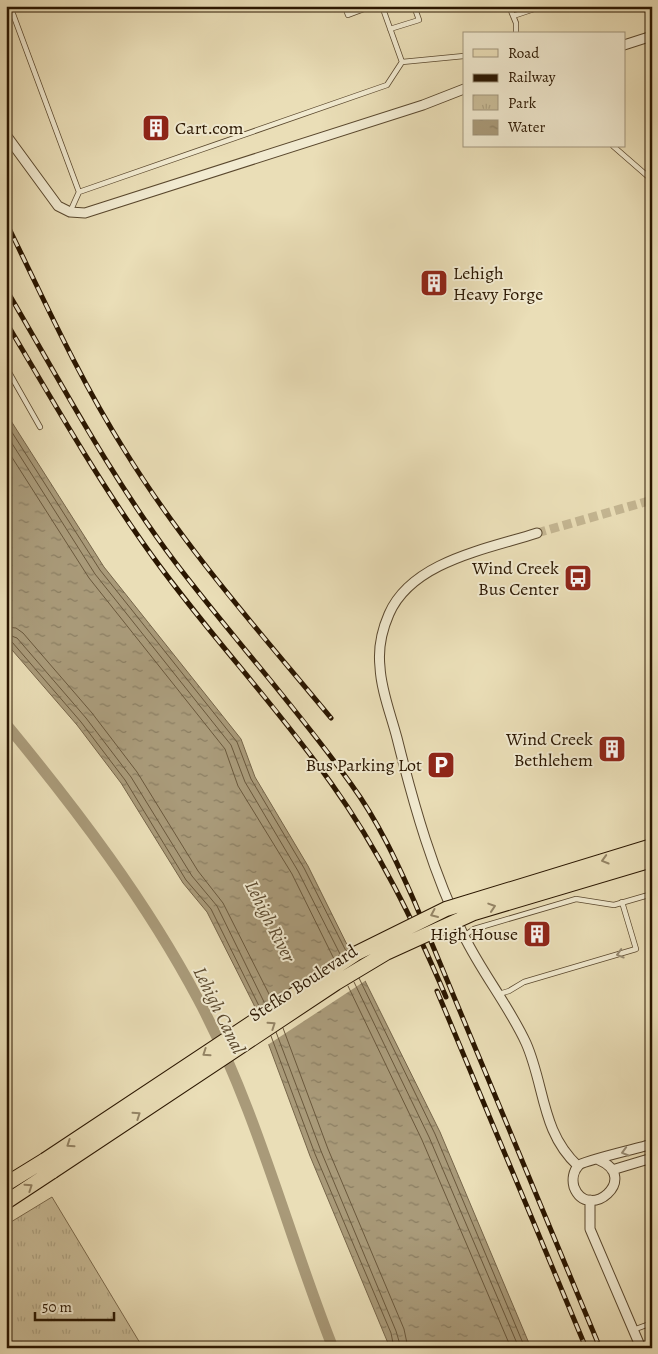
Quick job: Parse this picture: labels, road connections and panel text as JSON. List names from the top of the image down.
{
  "streets": {
    "main road": ["Stefko Boulevard"]
  },
  "water": ["Lehigh River", "Lehigh Canal"],
  "places": {
    "building": [
      "Cart.com",
      "Lehigh Heavy Forge",
      "Wind Creek Bethlehem",
      "High House"
    ],
    "bus stop": ["Wind Creek Bus Center"],
    "parking": ["Bus Parking Lot"]
  },
  "legend": [
    "Road",
    "Railway",
    "Park",
    "Water"
  ],
  "scale_bar": "50 m"
}
